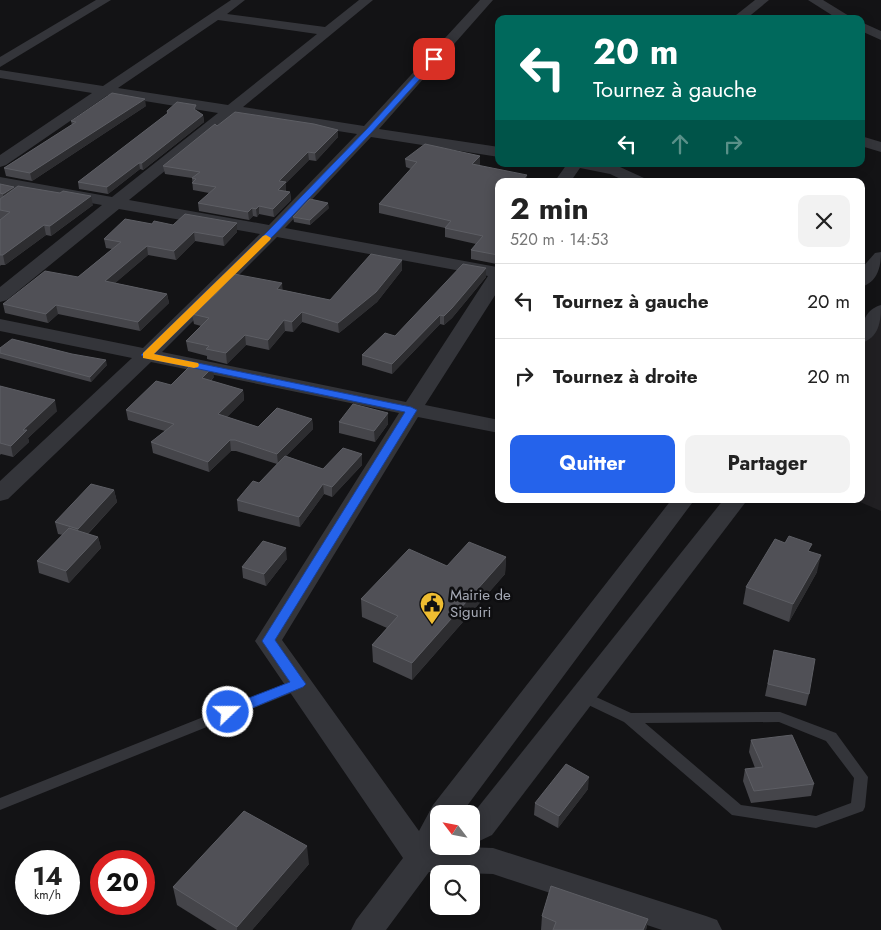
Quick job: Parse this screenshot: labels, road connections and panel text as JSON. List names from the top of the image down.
{
  "places": {
    "public building": ["Mairie de Siguiri"]
  },
  "north": "top left",
  "page": {
    "turn": ["20 m", "Tournez à gauche"],
    "heading": ["2 min", "520 m · 14:53"],
    "list": [
      {
        "name": "Tournez à gauche",
        "value": "20 m"
      },
      {
        "name": "Tournez à droite",
        "value": "20 m"
      }
    ],
    "buttons": ["Quitter", "Partager"],
    "speed": "14 km/h",
    "limit": "20"
  }
}
